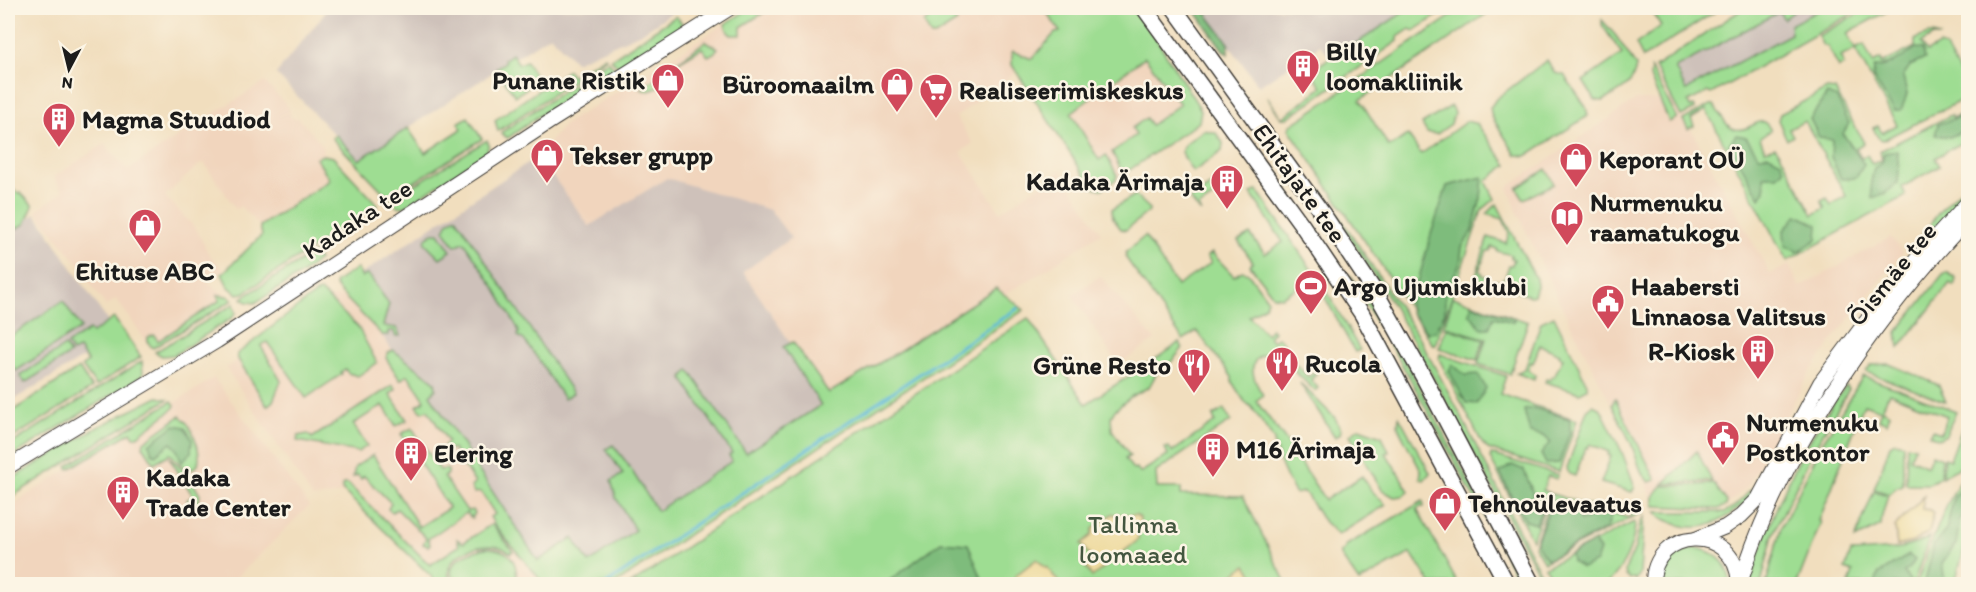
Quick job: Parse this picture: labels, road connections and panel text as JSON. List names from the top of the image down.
{
  "streets": {
    "main road": ["Ehitajate tee", "Kadaka tee", "Õismäe tee"]
  },
  "parks": ["Tallinna loomaaed"],
  "places": {
    "building": [
      "Billy loomakliinik",
      "Magma Stuudiod",
      "Kadaka Ärimaja",
      "R-Kiosk",
      "M16 Ärimaja",
      "Elering",
      "Kadaka Trade Center"
    ],
    "shop": [
      "Punane Ristik",
      "Büroomaailm",
      "Tekser grupp",
      "Keporant OÜ",
      "Ehituse ABC",
      "Tehnoülevaatus"
    ],
    "supermarket": ["Realiseerimiskeskus"],
    "library": ["Nurmenuku raamatukogu"],
    "sports": ["Argo Ujumisklubi"],
    "public building": ["Haabersti Linnaosa Valitsus", "Nurmenuku Postkontor"],
    "restaurant": ["Rucola", "Grüne Resto"]
  },
  "north": "bottom"
}
